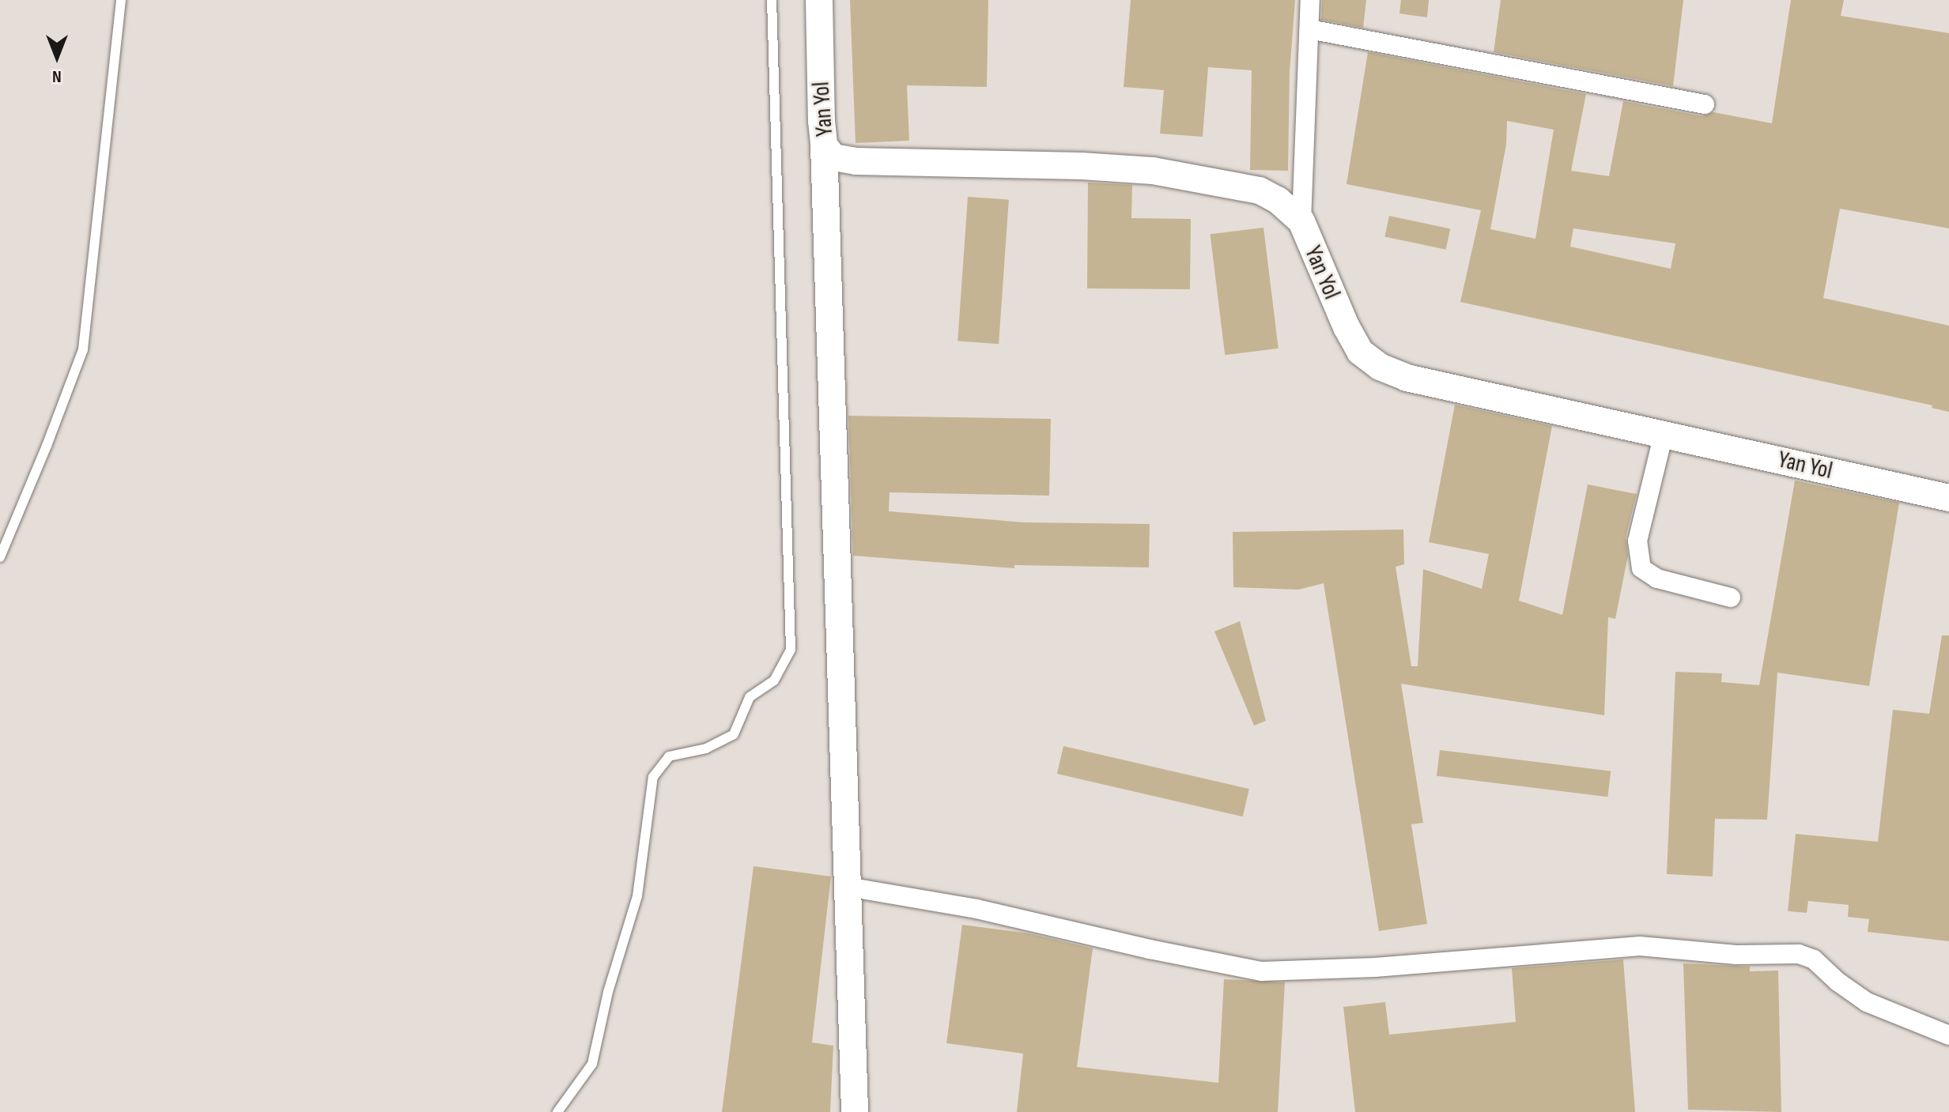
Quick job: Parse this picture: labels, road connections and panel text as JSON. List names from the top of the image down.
{
  "streets": {
    "street": ["Yan Yol"]
  },
  "north": "bottom"
}
